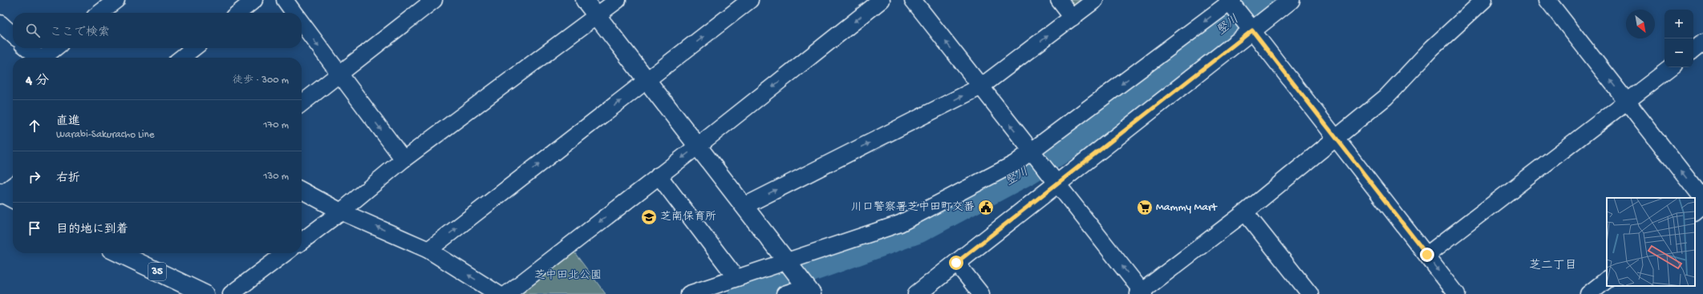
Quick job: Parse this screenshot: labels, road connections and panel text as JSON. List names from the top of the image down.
{
  "streets": {
    "main road": ["35"]
  },
  "districts": ["芝二丁目"],
  "water": ["竪川"],
  "parks": ["芝中田北公園"],
  "places": {
    "public building": ["川口警察署芝中田町交番"],
    "supermarket": ["Mammy Mart"],
    "school or university": ["芝南保育所"]
  },
  "north": "bottom right",
  "page": {
    "map_buttons": ["+", "−"],
    "search": "ここで検索",
    "heading": ["4 分", "徒歩 · 300 m"],
    "list": [
      ["直進", "Warabi-Sakuracho Line", "170 m"],
      ["右折", "130 m"],
      "目的地に到着"
    ]
  }
}
